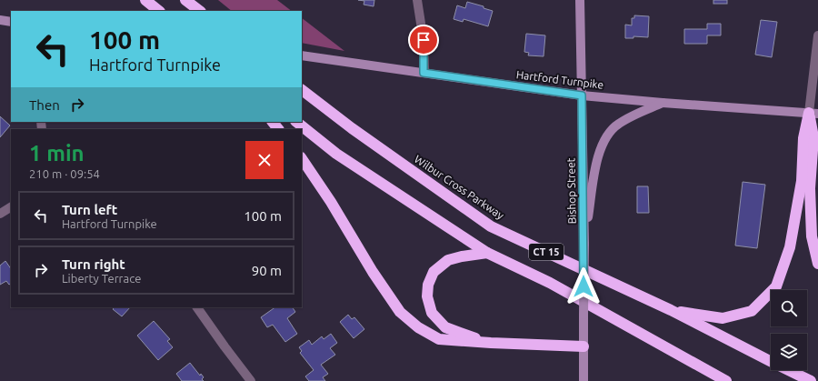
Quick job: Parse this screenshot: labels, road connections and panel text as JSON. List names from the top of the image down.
{
  "streets": {
    "highway": ["Wilbur Cross Parkway", "CT 15"],
    "main road": ["Hartford Turnpike", "Bishop Street"]
  },
  "crossings": [
    ["Hartford Turnpike", "Bishop Street"]
  ],
  "page": {
    "turn": ["100 m", "Hartford Turnpike"],
    "then": "Then",
    "heading": ["1 min", "210 m · 09:54"],
    "list": [
      {
        "name": "Turn left",
        "note": "Hartford Turnpike",
        "value": "100 m"
      },
      {
        "name": "Turn right",
        "note": "Liberty Terrace",
        "value": "90 m"
      }
    ]
  }
}
